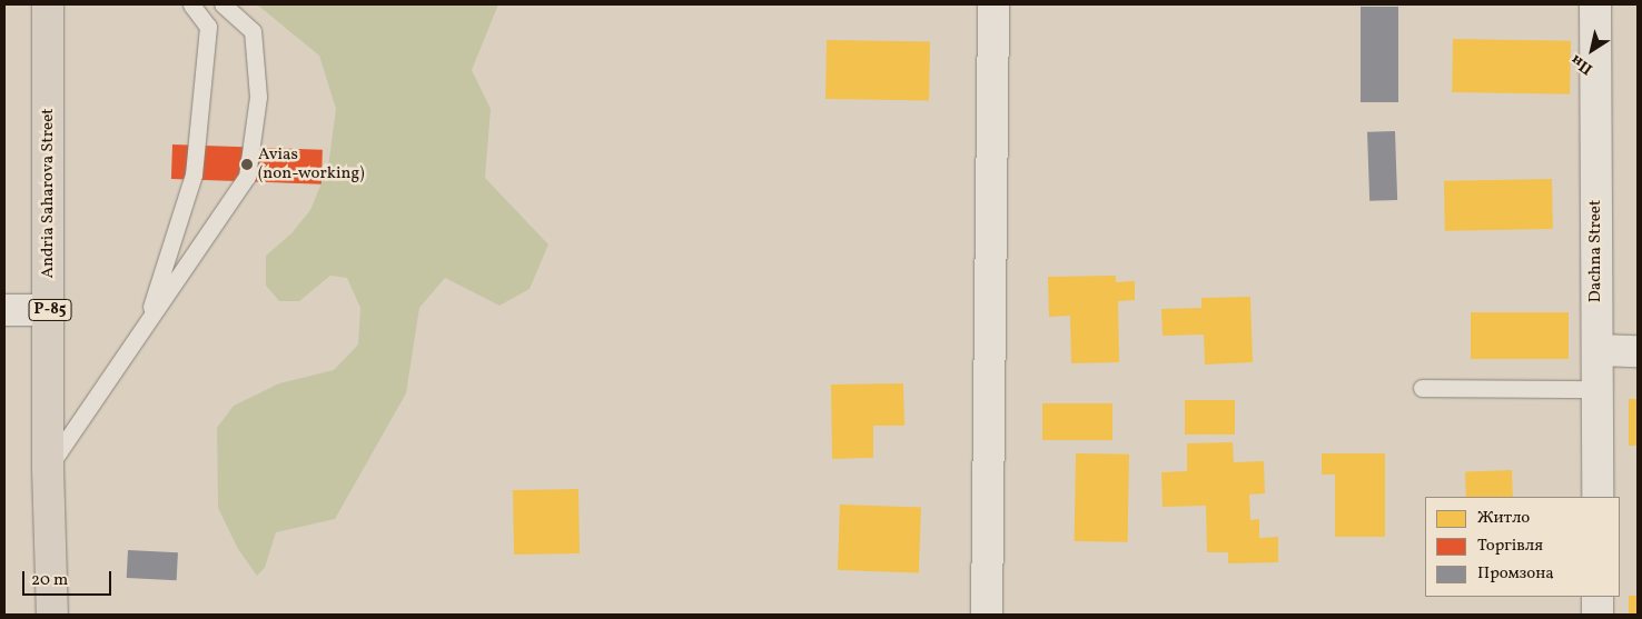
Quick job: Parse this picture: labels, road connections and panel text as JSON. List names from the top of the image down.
{
  "streets": {
    "main road": ["Andria Saharova Street", "Р-85"],
    "street": ["Dachna Street"]
  },
  "places": ["Avias (non-working)"],
  "legend": ["Житло", "Торгівля", "Промзона"],
  "scale_bar": "20 m",
  "north": "bottom left"
}
